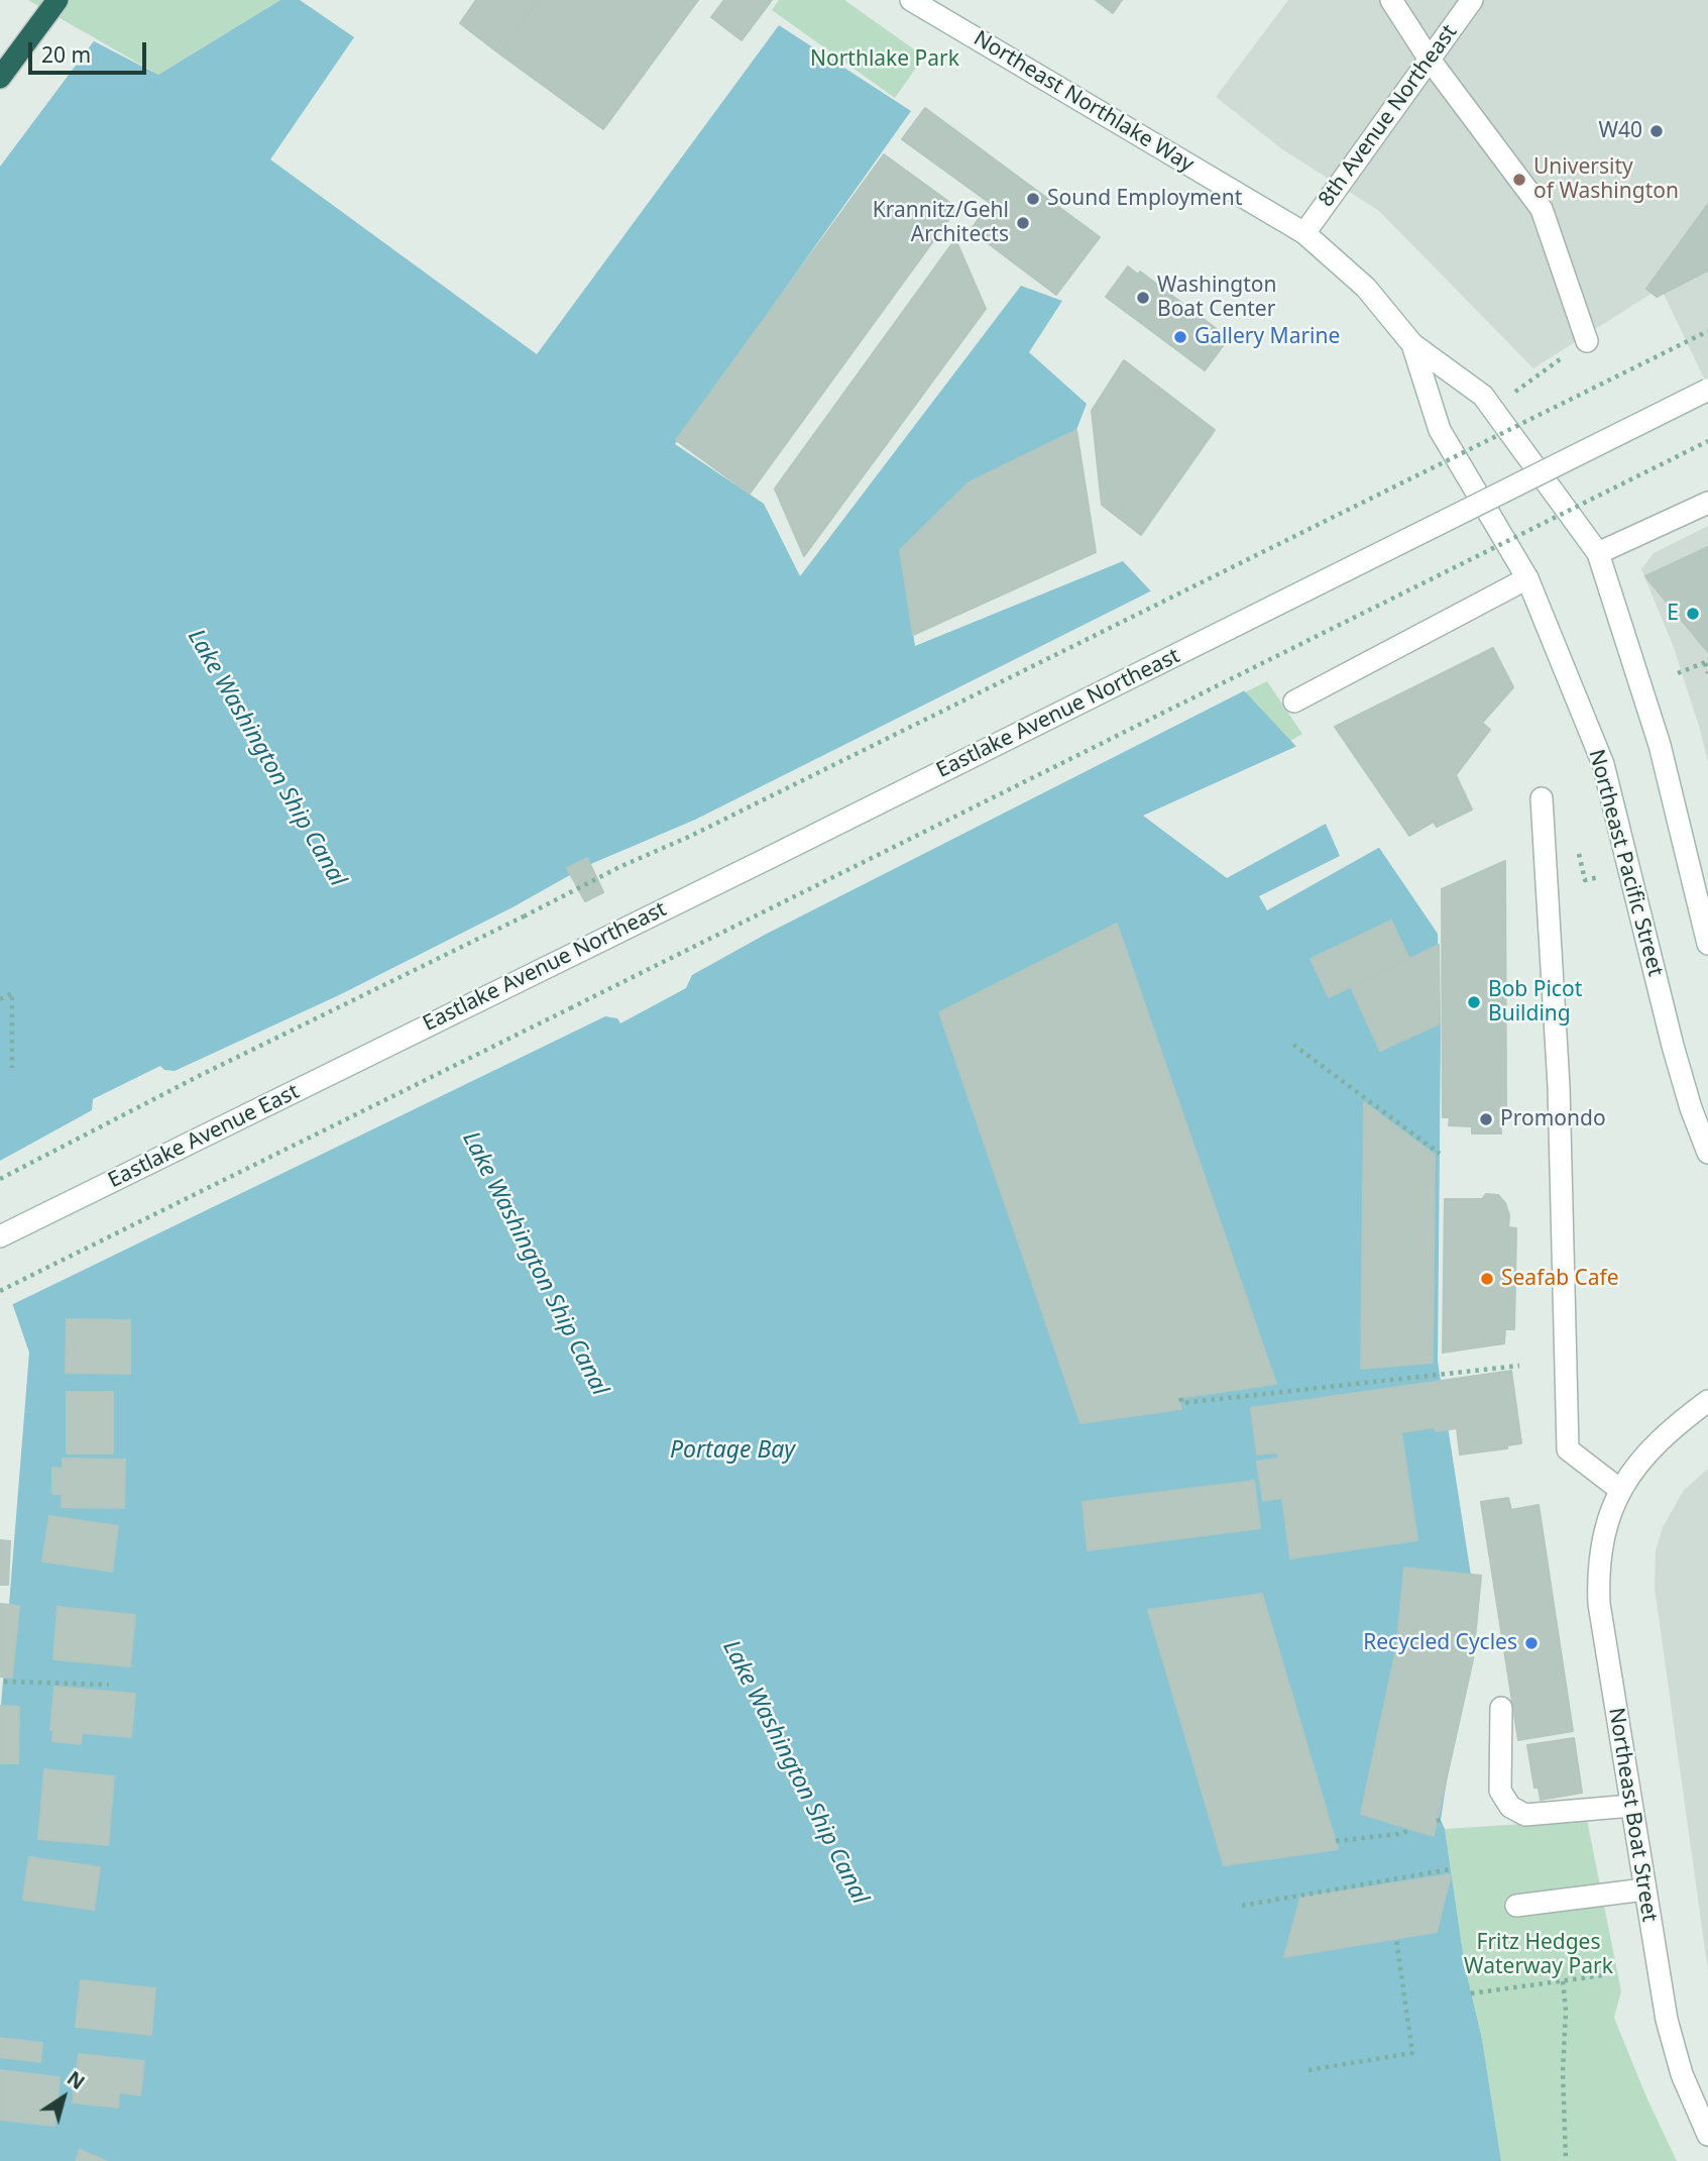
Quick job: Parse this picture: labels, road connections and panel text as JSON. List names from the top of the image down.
{
  "streets": {
    "main road": [
      "Northeast Northlake Way",
      "8th Avenue Northeast",
      "Eastlake Avenue Northeast",
      "Northeast Pacific Street",
      "Eastlake Avenue East",
      "Northeast Boat Street"
    ]
  },
  "crossings": [
    ["Northeast Northlake Way", "8th Avenue Northeast"],
    ["Northeast Northlake Way", "Northeast Pacific Street"],
    ["Eastlake Avenue Northeast", "Eastlake Avenue East"]
  ],
  "water": ["Lake Washington Ship Canal", "Portage Bay"],
  "parks": ["Northlake Park", "Fritz Hedges Waterway Park"],
  "places": [
    "W40",
    "University of Washington",
    "Sound Employment",
    "Krannitz/Gehl Architects",
    "Washington Boat Center",
    "Gallery Marine",
    "E",
    "Bob Picot Building",
    "Promondo",
    "Seafab Cafe",
    "Recycled Cycles"
  ],
  "scale_bar": "20 m",
  "north": "top right"
}
